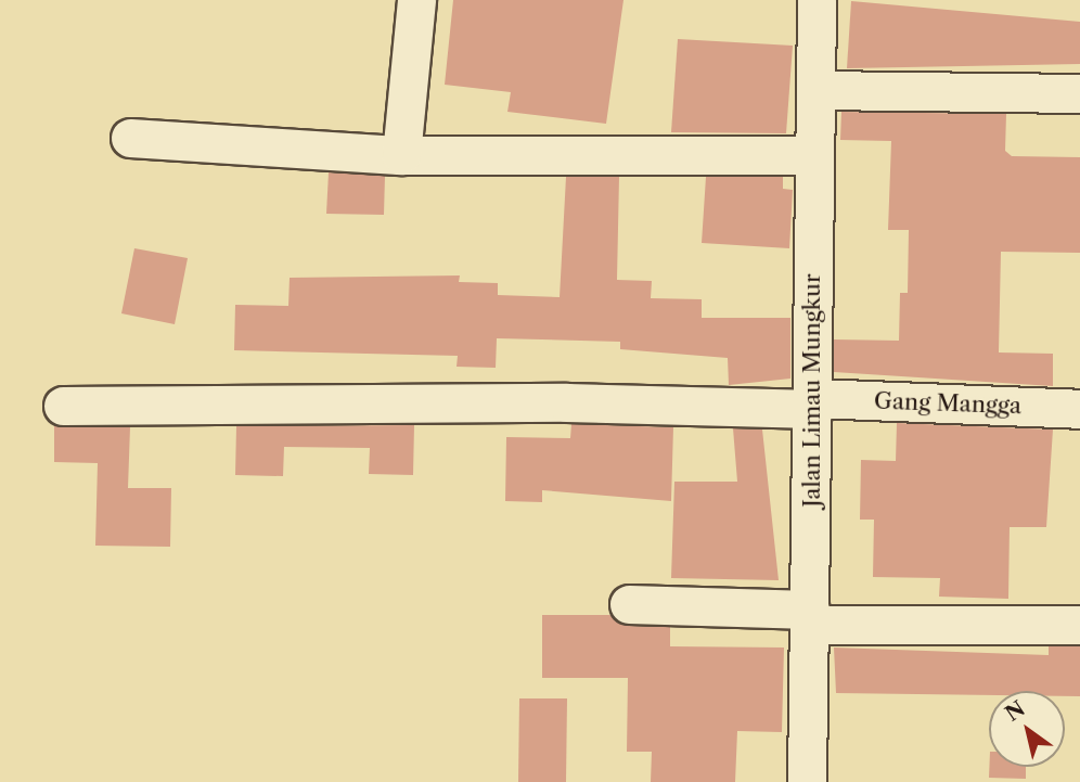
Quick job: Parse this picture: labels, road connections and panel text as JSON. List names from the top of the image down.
{
  "streets": {
    "street": ["Jalan Limau Mungkur", "Gang Mangga"]
  },
  "crossings": [
    ["Jalan Limau Mungkur", "Gang Mangga"]
  ],
  "north": "top left"
}
